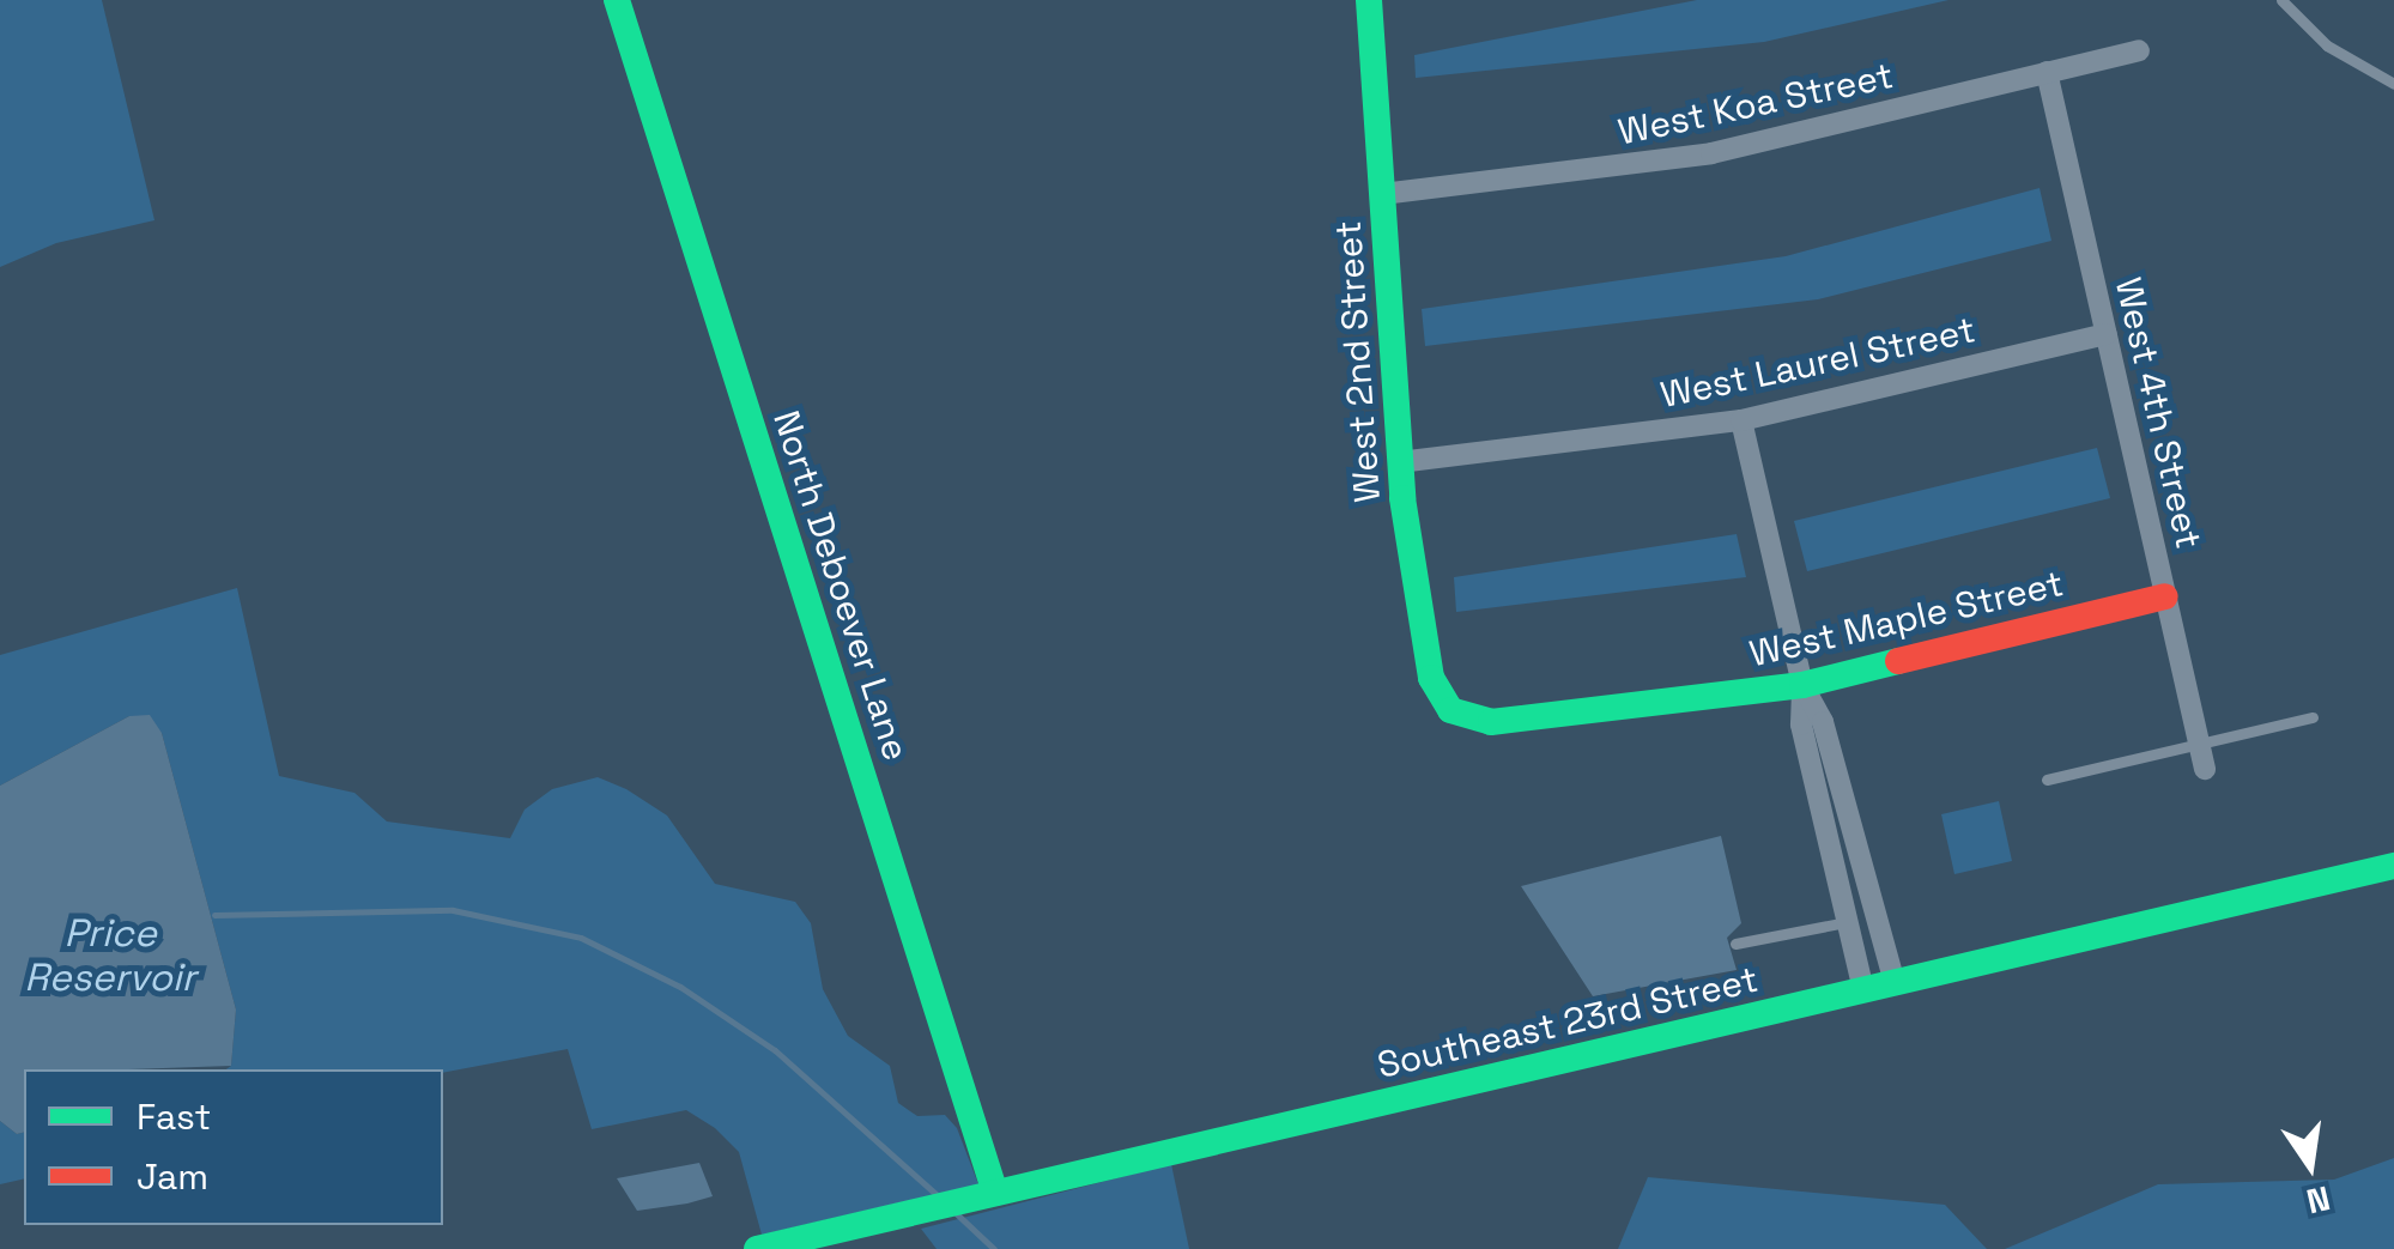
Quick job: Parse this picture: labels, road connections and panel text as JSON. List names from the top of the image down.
{
  "streets": {
    "street": [
      "West Koa Street",
      "West 2nd Street",
      "West Laurel Street",
      "West 4th Street",
      "North Deboever Lane",
      "West Maple Street",
      "Southeast 23rd Street"
    ]
  },
  "crossings": [
    ["West Koa Street", "West 2nd Street"],
    ["West Koa Street", "West 4th Street"],
    ["West 2nd Street", "West Laurel Street"],
    ["West 2nd Street", "West Maple Street"],
    ["West Laurel Street", "West 4th Street"],
    ["West 4th Street", "West Maple Street"],
    ["North Deboever Lane", "Southeast 23rd Street"]
  ],
  "water": ["Price Reservoir"],
  "legend": ["Fast", "Jam"],
  "north": "bottom"
}
